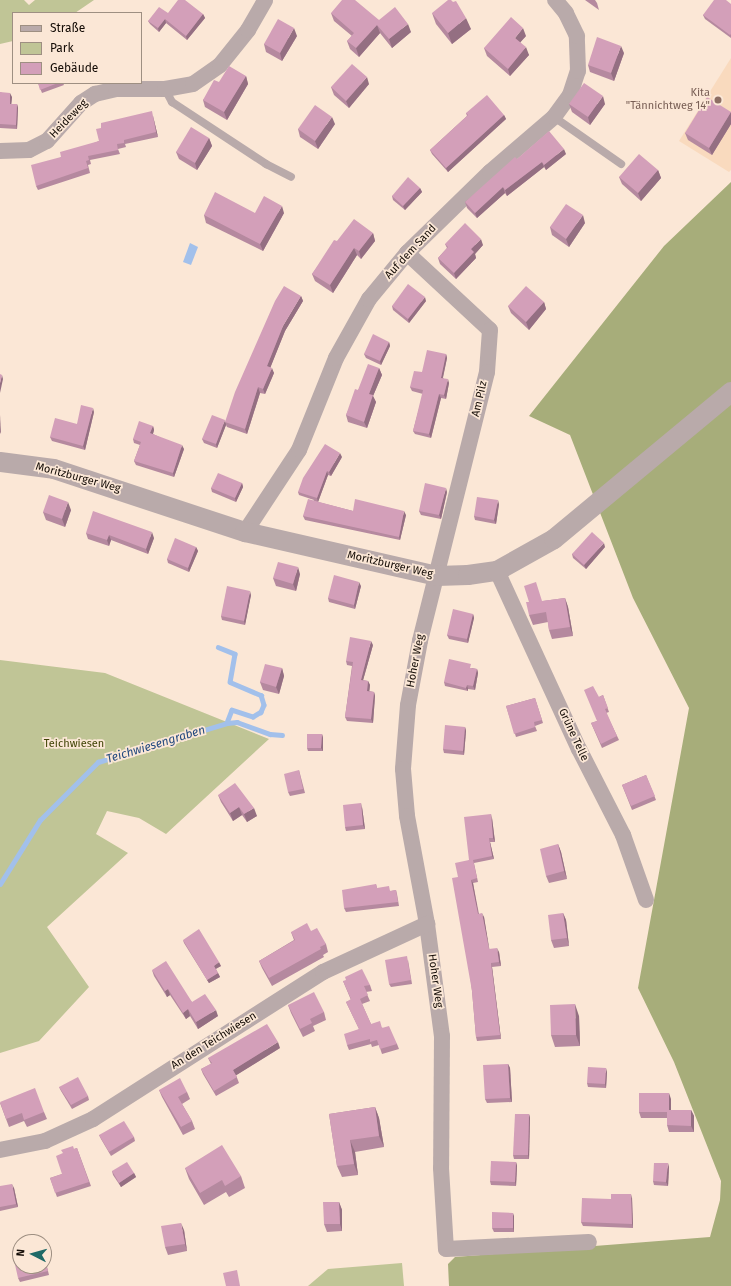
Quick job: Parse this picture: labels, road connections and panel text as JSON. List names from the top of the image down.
{
  "streets": {
    "street": [
      "Heideweg",
      "Auf dem Sand",
      "Am Pilz",
      "Moritzburger Weg",
      "Hoher Weg",
      "Grüne Telle",
      "An den Teichwiesen"
    ]
  },
  "crossings": [
    ["Auf dem Sand", "Am Pilz"],
    ["Auf dem Sand", "Moritzburger Weg"],
    ["Am Pilz", "Moritzburger Weg"],
    ["Am Pilz", "Hoher Weg"],
    ["Moritzburger Weg", "Hoher Weg"],
    ["Moritzburger Weg", "Grüne Telle"],
    ["Hoher Weg", "An den Teichwiesen"]
  ],
  "water": ["Teichwiesengraben"],
  "parks": ["Teichwiesen"],
  "places": ["Kita \"Tännichtweg 14\""],
  "legend": ["Straße", "Park", "Gebäude"],
  "north": "left"
}
